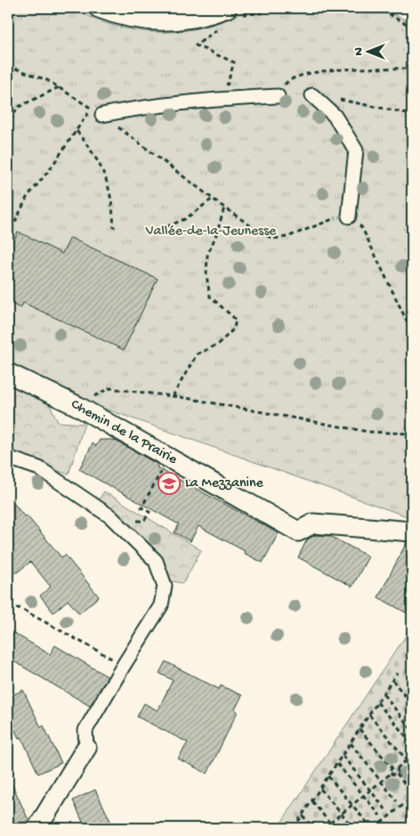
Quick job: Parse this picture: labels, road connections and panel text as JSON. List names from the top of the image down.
{
  "streets": {
    "street": ["Chemin de la Prairie"]
  },
  "parks": ["Vallée-de-la-Jeunesse"],
  "places": {
    "school or university": ["La Mezzanine"]
  },
  "north": "left"
}
